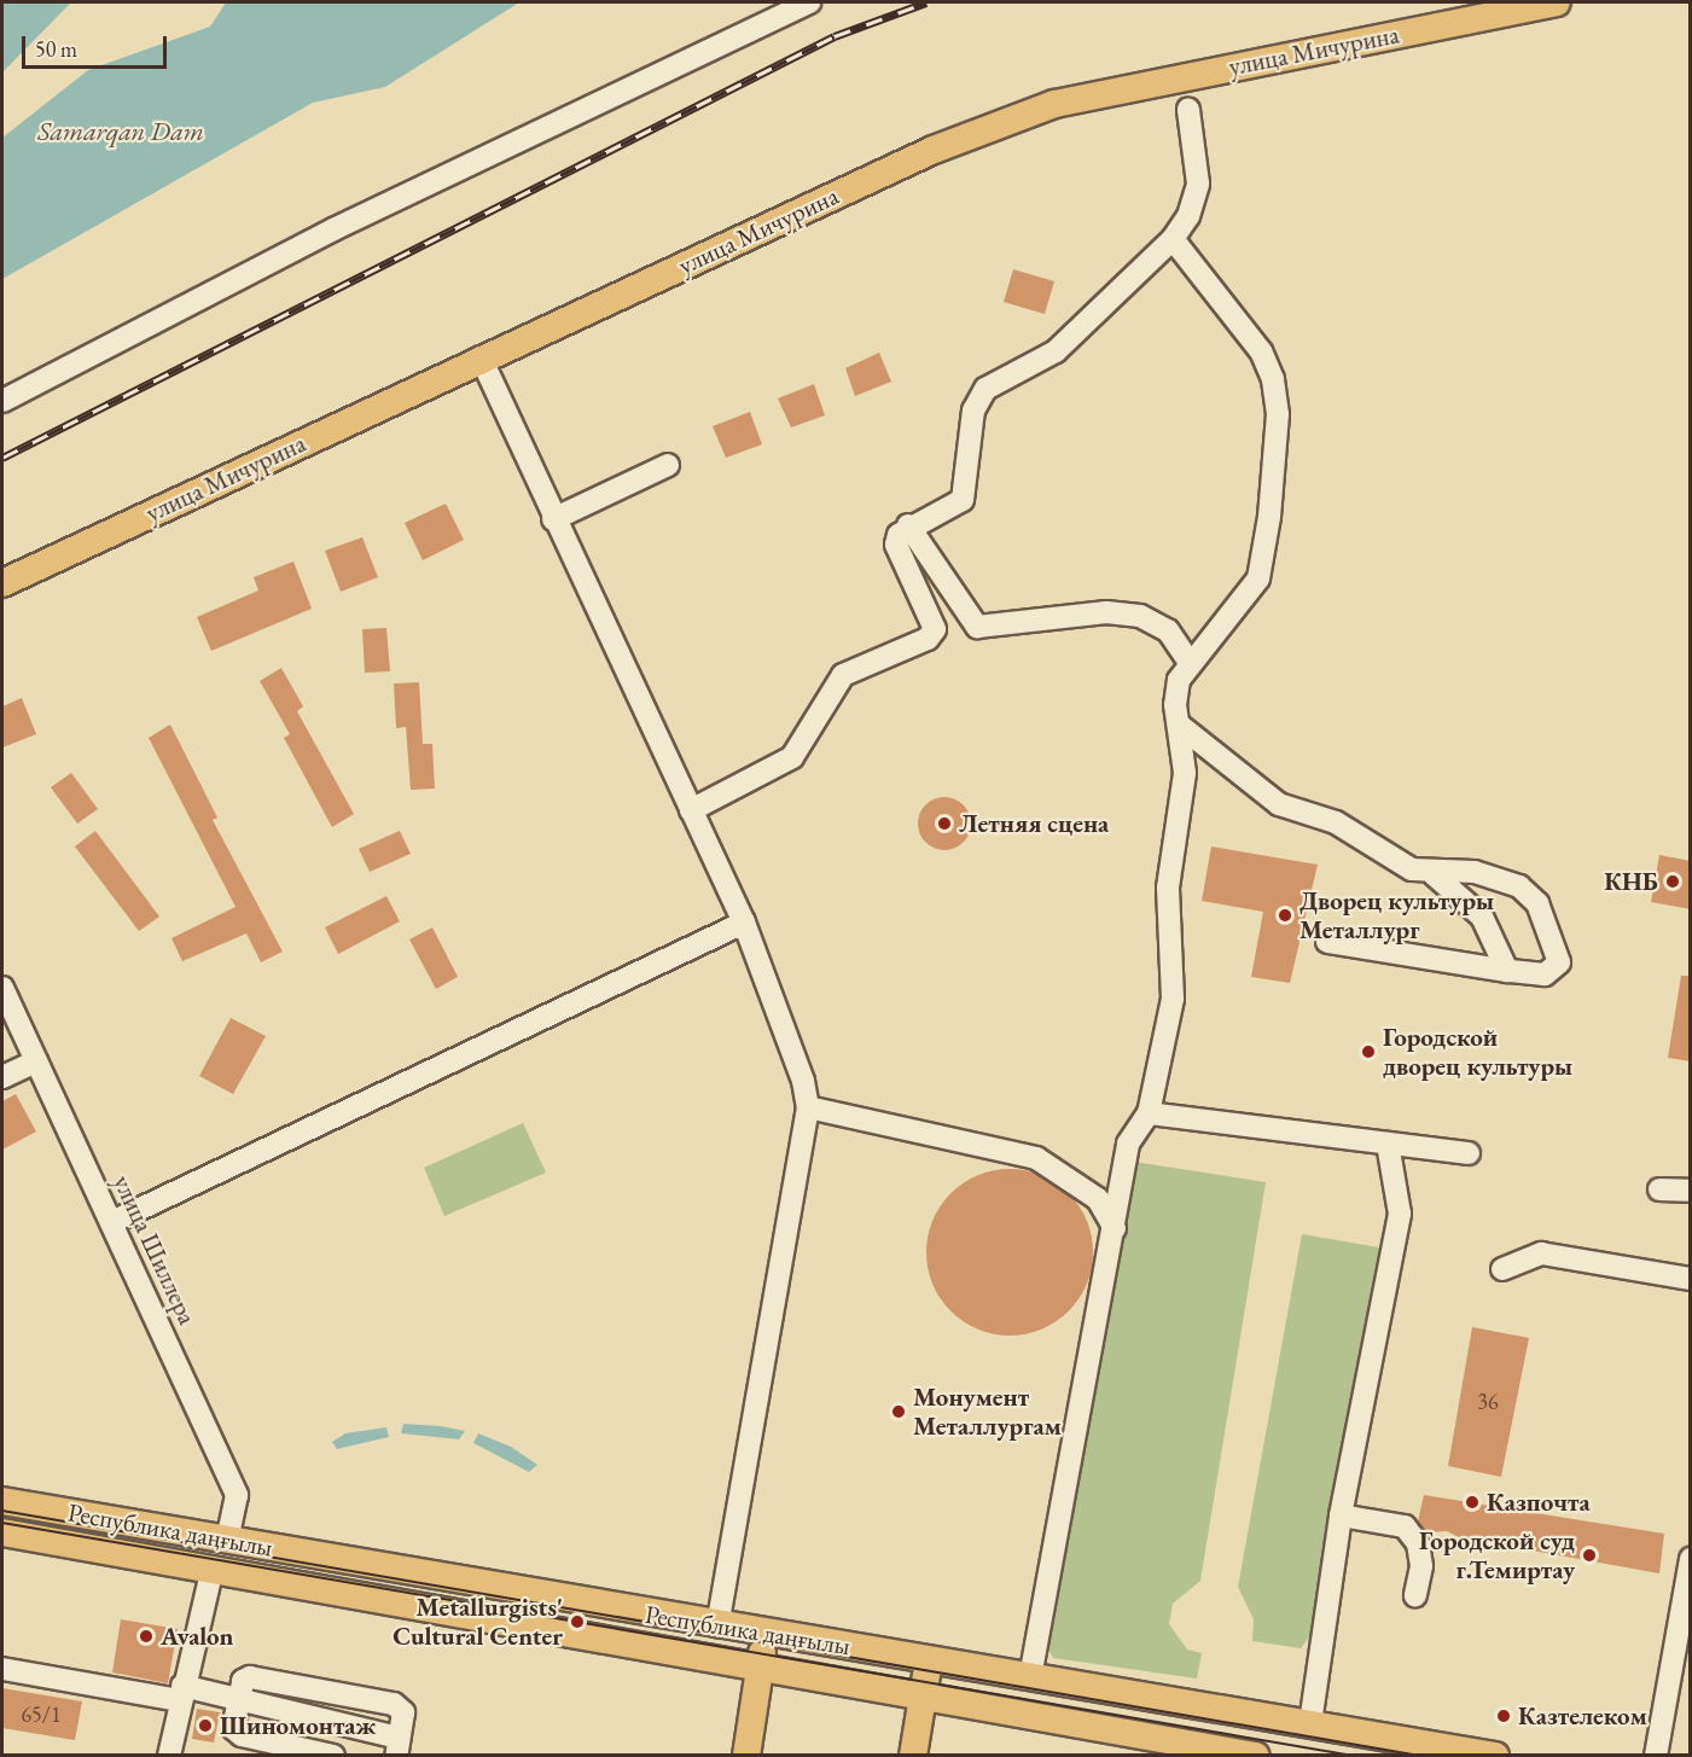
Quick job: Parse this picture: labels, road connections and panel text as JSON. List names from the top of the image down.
{
  "streets": {
    "main road": ["улица Мичурина", "Республика даңғылы"],
    "street": ["улица Шиллера"]
  },
  "crossings": [
    ["улица Шиллера", "Республика даңғылы"]
  ],
  "water": ["Samarqan Dam"],
  "places": [
    "Летняя сцена",
    "КНБ",
    "Дворец культуры Металлург",
    "Городской дворец культуры",
    "Монумент Металлургам",
    "Казпочта",
    "Городской суд г.Темиртау",
    "Metallurgists' Cultural Center",
    "Avalon",
    "Казтелеком",
    "Шиномонтаж"
  ],
  "house_numbers": ["36", "65/1"],
  "scale_bar": "50 m"
}
